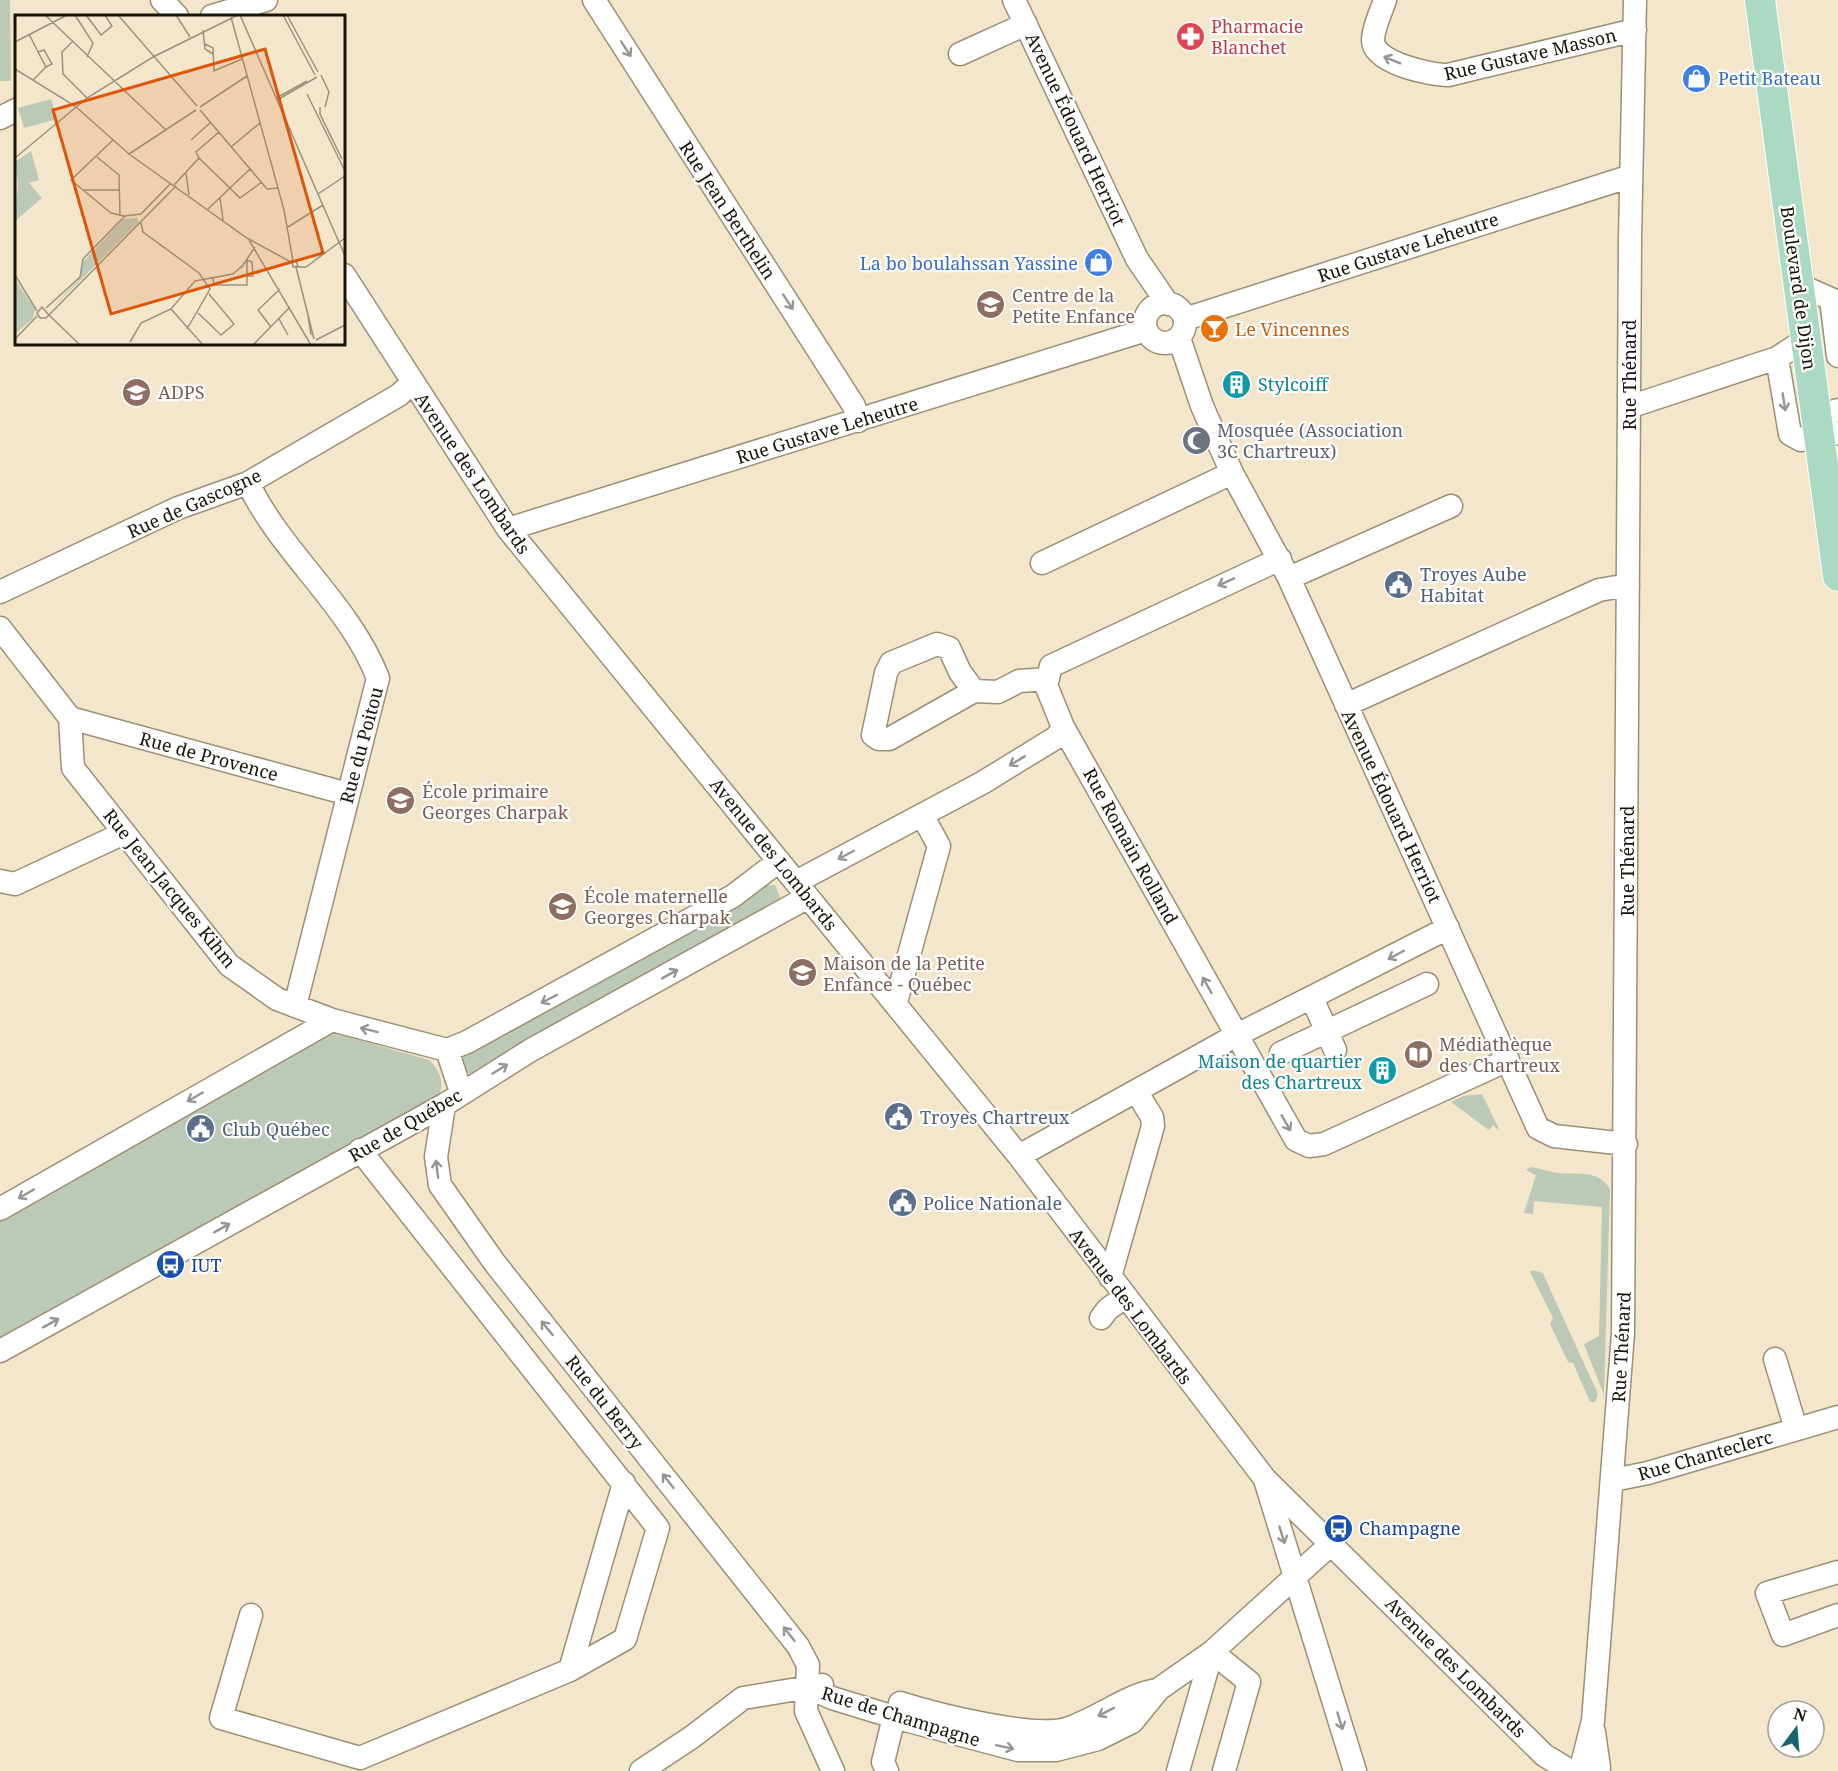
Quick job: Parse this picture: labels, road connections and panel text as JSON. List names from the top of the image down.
{
  "streets": {
    "main road": ["Boulevard de Dijon"],
    "street": [
      "Rue Gustave Masson",
      "Avenue Édouard Herriot",
      "Rue Jean Berthelin",
      "Rue Gustave Leheutre",
      "Rue Thénard",
      "Avenue des Lombards",
      "Rue de Gascogne",
      "Rue du Poitou",
      "Rue de Provence",
      "Rue Romain Rolland",
      "Rue Jean-Jacques Kihm",
      "Rue de Québec",
      "Rue du Berry",
      "Rue Chanteclerc",
      "Rue de Champagne"
    ]
  },
  "crossings": [
    ["Rue Gustave Masson", "Rue Thénard"],
    ["Avenue Édouard Herriot", "Rue Gustave Leheutre"],
    ["Avenue Édouard Herriot", "Rue Thénard"],
    ["Avenue Édouard Herriot", "Rue Romain Rolland"],
    ["Rue Jean Berthelin", "Rue Gustave Leheutre"],
    ["Rue Gustave Leheutre", "Rue Thénard"],
    ["Rue Gustave Leheutre", "Avenue des Lombards"],
    ["Rue Thénard", "Avenue des Lombards"],
    ["Rue Thénard", "Rue Chanteclerc"],
    ["Avenue des Lombards", "Rue de Gascogne"],
    ["Avenue des Lombards", "Rue de Québec"],
    ["Avenue des Lombards", "Rue de Champagne"],
    ["Rue de Gascogne", "Rue du Poitou"],
    ["Rue du Poitou", "Rue de Provence"],
    ["Rue du Poitou", "Rue Jean-Jacques Kihm"],
    ["Rue de Provence", "Rue Jean-Jacques Kihm"],
    ["Rue Romain Rolland", "Rue de Québec"],
    ["Rue de Québec", "Rue du Berry"],
    ["Rue du Berry", "Rue de Champagne"]
  ],
  "one_way": ["Rue Jean Berthelin"],
  "places": {
    "pharmacy": ["Pharmacie Blanchet"],
    "shop": ["Petit Bateau", "La bo boulahssan Yassine"],
    "school or university": [
      "Centre de la Petite Enfance",
      "ADPS",
      "École primaire Georges Charpak",
      "École maternelle Georges Charpak",
      "Maison de la Petite Enfance - Québec"
    ],
    "bar": ["Le Vincennes"],
    "building": ["Stylcoiff", "Maison de quartier des Chartreux"],
    "mosque": ["Mosquée (Association 3C Chartreux)"],
    "public building": [
      "Troyes Aube Habitat",
      "Troyes Chartreux",
      "Club Québec",
      "Police Nationale"
    ],
    "library": ["Médiathèque des Chartreux"],
    "bus stop": ["IUT", "Champagne"]
  },
  "north": "top"
}
